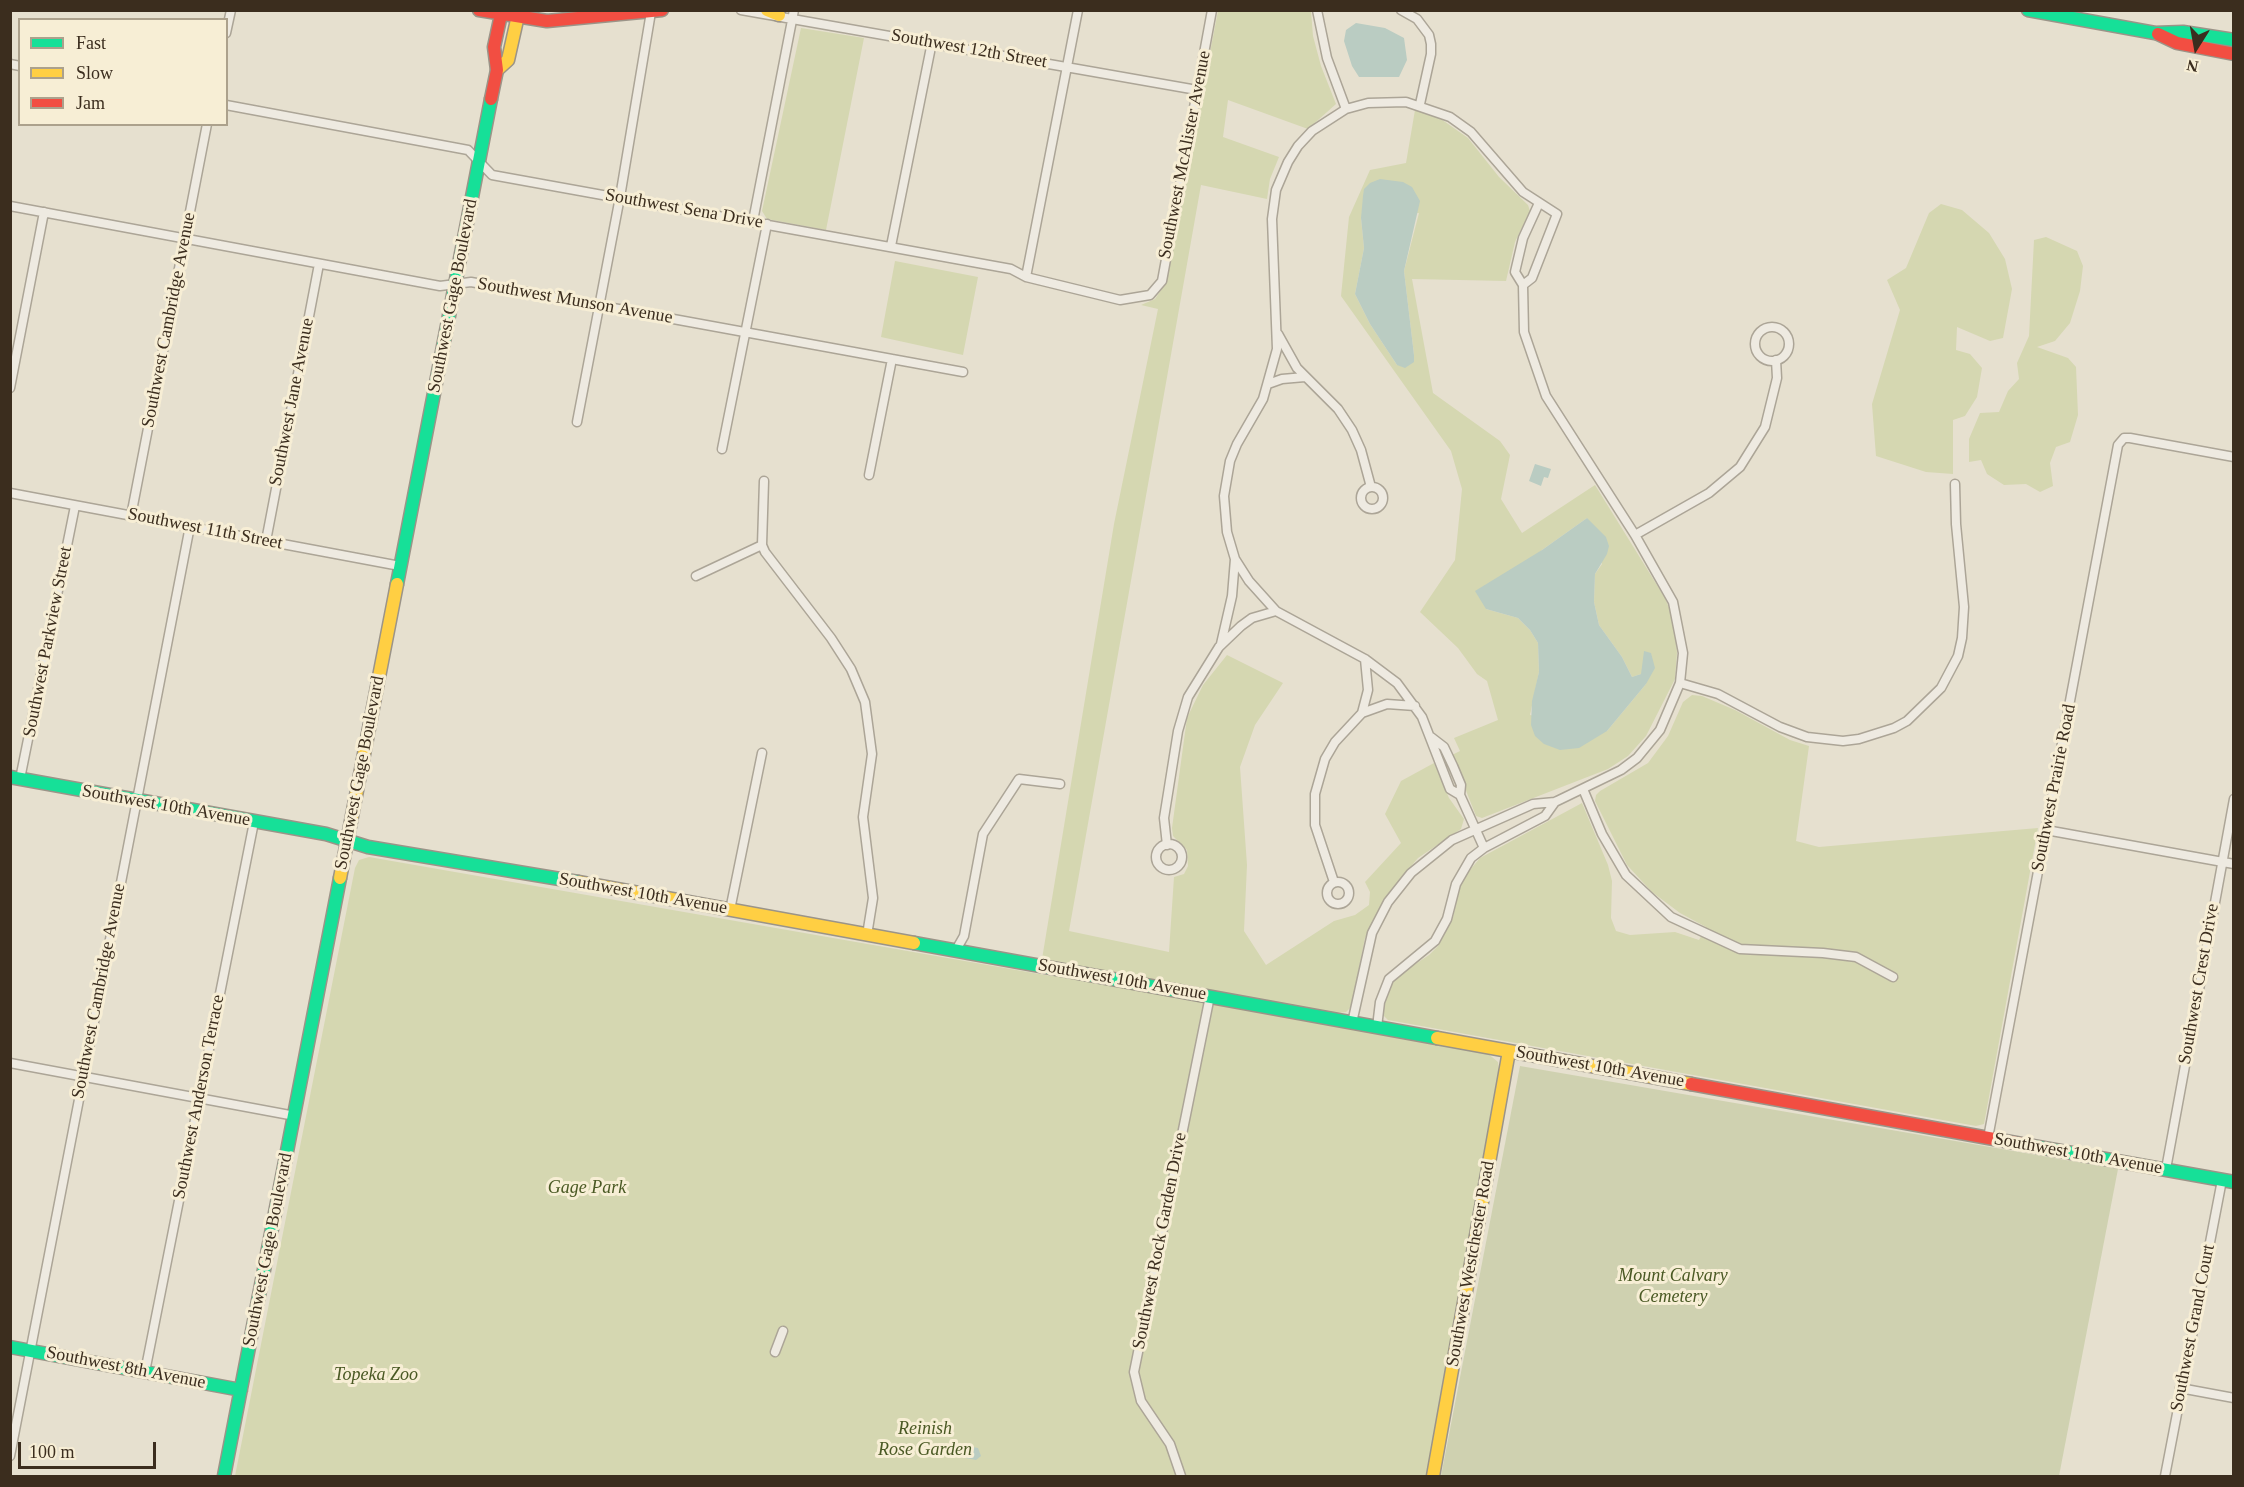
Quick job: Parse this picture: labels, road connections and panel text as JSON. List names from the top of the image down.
{
  "streets": {
    "main road": [
      "Southwest Gage Boulevard",
      "Southwest 10th Avenue",
      "Southwest Westchester Road",
      "Southwest 8th Avenue"
    ],
    "street": [
      "Southwest 12th Street",
      "Southwest McAlister Avenue",
      "Southwest Sena Drive",
      "Southwest Munson Avenue",
      "Southwest Cambridge Avenue",
      "Southwest Jane Avenue",
      "Southwest 11th Street",
      "Southwest Parkview Street",
      "Southwest Prairie Road",
      "Southwest Crest Drive",
      "Southwest Anderson Terrace",
      "Southwest Rock Garden Drive",
      "Southwest Grand Court"
    ]
  },
  "crossings": [
    ["Southwest 12th Street", "Southwest McAlister Avenue"],
    ["Southwest McAlister Avenue", "Southwest Sena Drive"],
    ["Southwest Sena Drive", "Southwest Gage Boulevard"],
    ["Southwest Gage Boulevard", "Southwest Munson Avenue"],
    ["Southwest Gage Boulevard", "Southwest 11th Street"],
    ["Southwest Gage Boulevard", "Southwest 10th Avenue"],
    ["Southwest Gage Boulevard", "Southwest 8th Avenue"],
    ["Southwest Munson Avenue", "Southwest Cambridge Avenue"],
    ["Southwest Munson Avenue", "Southwest Jane Avenue"],
    ["Southwest Cambridge Avenue", "Southwest 11th Street"],
    ["Southwest Cambridge Avenue", "Southwest 10th Avenue"],
    ["Southwest Cambridge Avenue", "Southwest 8th Avenue"],
    ["Southwest Jane Avenue", "Southwest 11th Street"],
    ["Southwest 11th Street", "Southwest Parkview Street"],
    ["Southwest Parkview Street", "Southwest 10th Avenue"],
    ["Southwest Prairie Road", "Southwest 10th Avenue"],
    ["Southwest 10th Avenue", "Southwest Crest Drive"],
    ["Southwest 10th Avenue", "Southwest Anderson Terrace"],
    ["Southwest 10th Avenue", "Southwest Rock Garden Drive"],
    ["Southwest 10th Avenue", "Southwest Westchester Road"],
    ["Southwest 10th Avenue", "Southwest Grand Court"],
    ["Southwest Anderson Terrace", "Southwest 8th Avenue"]
  ],
  "parks": [
    "Gage Park",
    "Mount Calvary Cemetery",
    "Topeka Zoo",
    "Reinish Rose Garden"
  ],
  "legend": ["Fast", "Slow", "Jam"],
  "scale_bar": "100 m",
  "north": "bottom"
}
